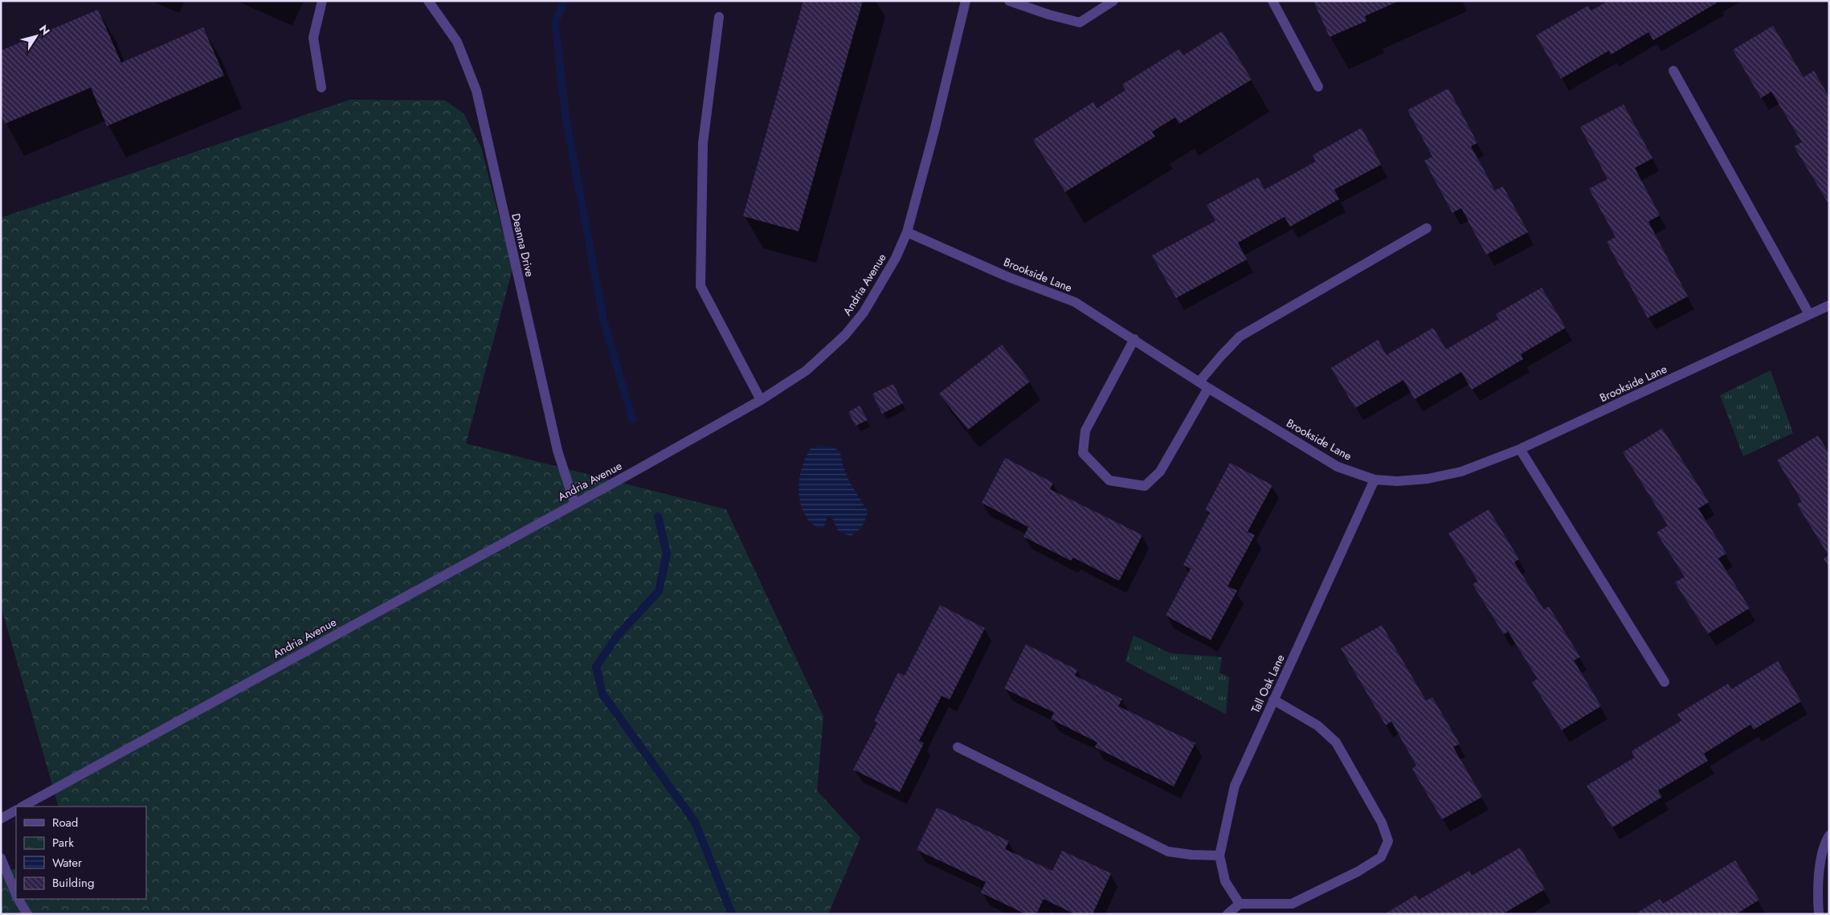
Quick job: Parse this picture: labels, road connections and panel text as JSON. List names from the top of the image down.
{
  "streets": {
    "street": [
      "Deanna Drive",
      "Brookside Lane",
      "Andria Avenue",
      "Tall Oak Lane"
    ]
  },
  "crossings": [
    ["Deanna Drive", "Andria Avenue"],
    ["Brookside Lane", "Andria Avenue"],
    ["Brookside Lane", "Tall Oak Lane"]
  ],
  "legend": [
    "Road",
    "Park",
    "Water",
    "Building"
  ],
  "north": "top right"
}
